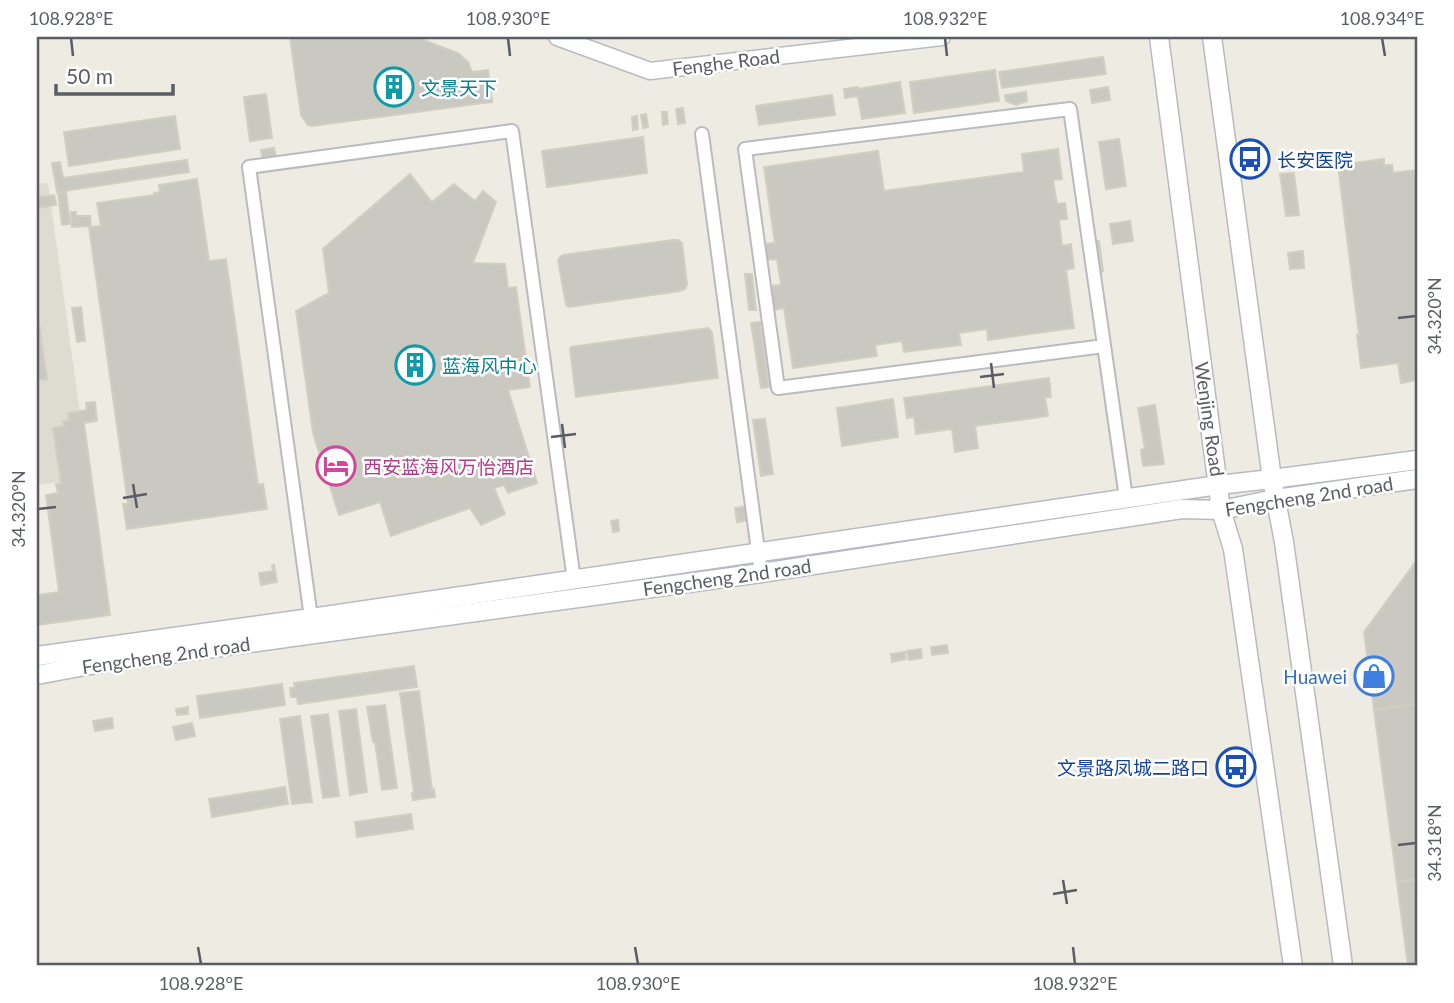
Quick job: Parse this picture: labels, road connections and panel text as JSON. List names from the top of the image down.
{
  "streets": {
    "main road": ["Wenjing Road", "Fengcheng 2nd road"],
    "street": ["Fenghe Road"]
  },
  "crossings": [
    ["Wenjing Road", "Fengcheng 2nd road"]
  ],
  "places": {
    "building": ["文景天下", "蓝海风中心"],
    "bus stop": ["长安医院", "文景路凤城二路口"],
    "hotel": ["西安蓝海风万怡酒店"],
    "shop": ["Huawei"]
  },
  "scale_bar": "50 m",
  "coordinates": [
    "108.928°E",
    "108.930°E",
    "108.932°E",
    "108.934°E",
    "34.320°N",
    "34.318°N"
  ]
}
